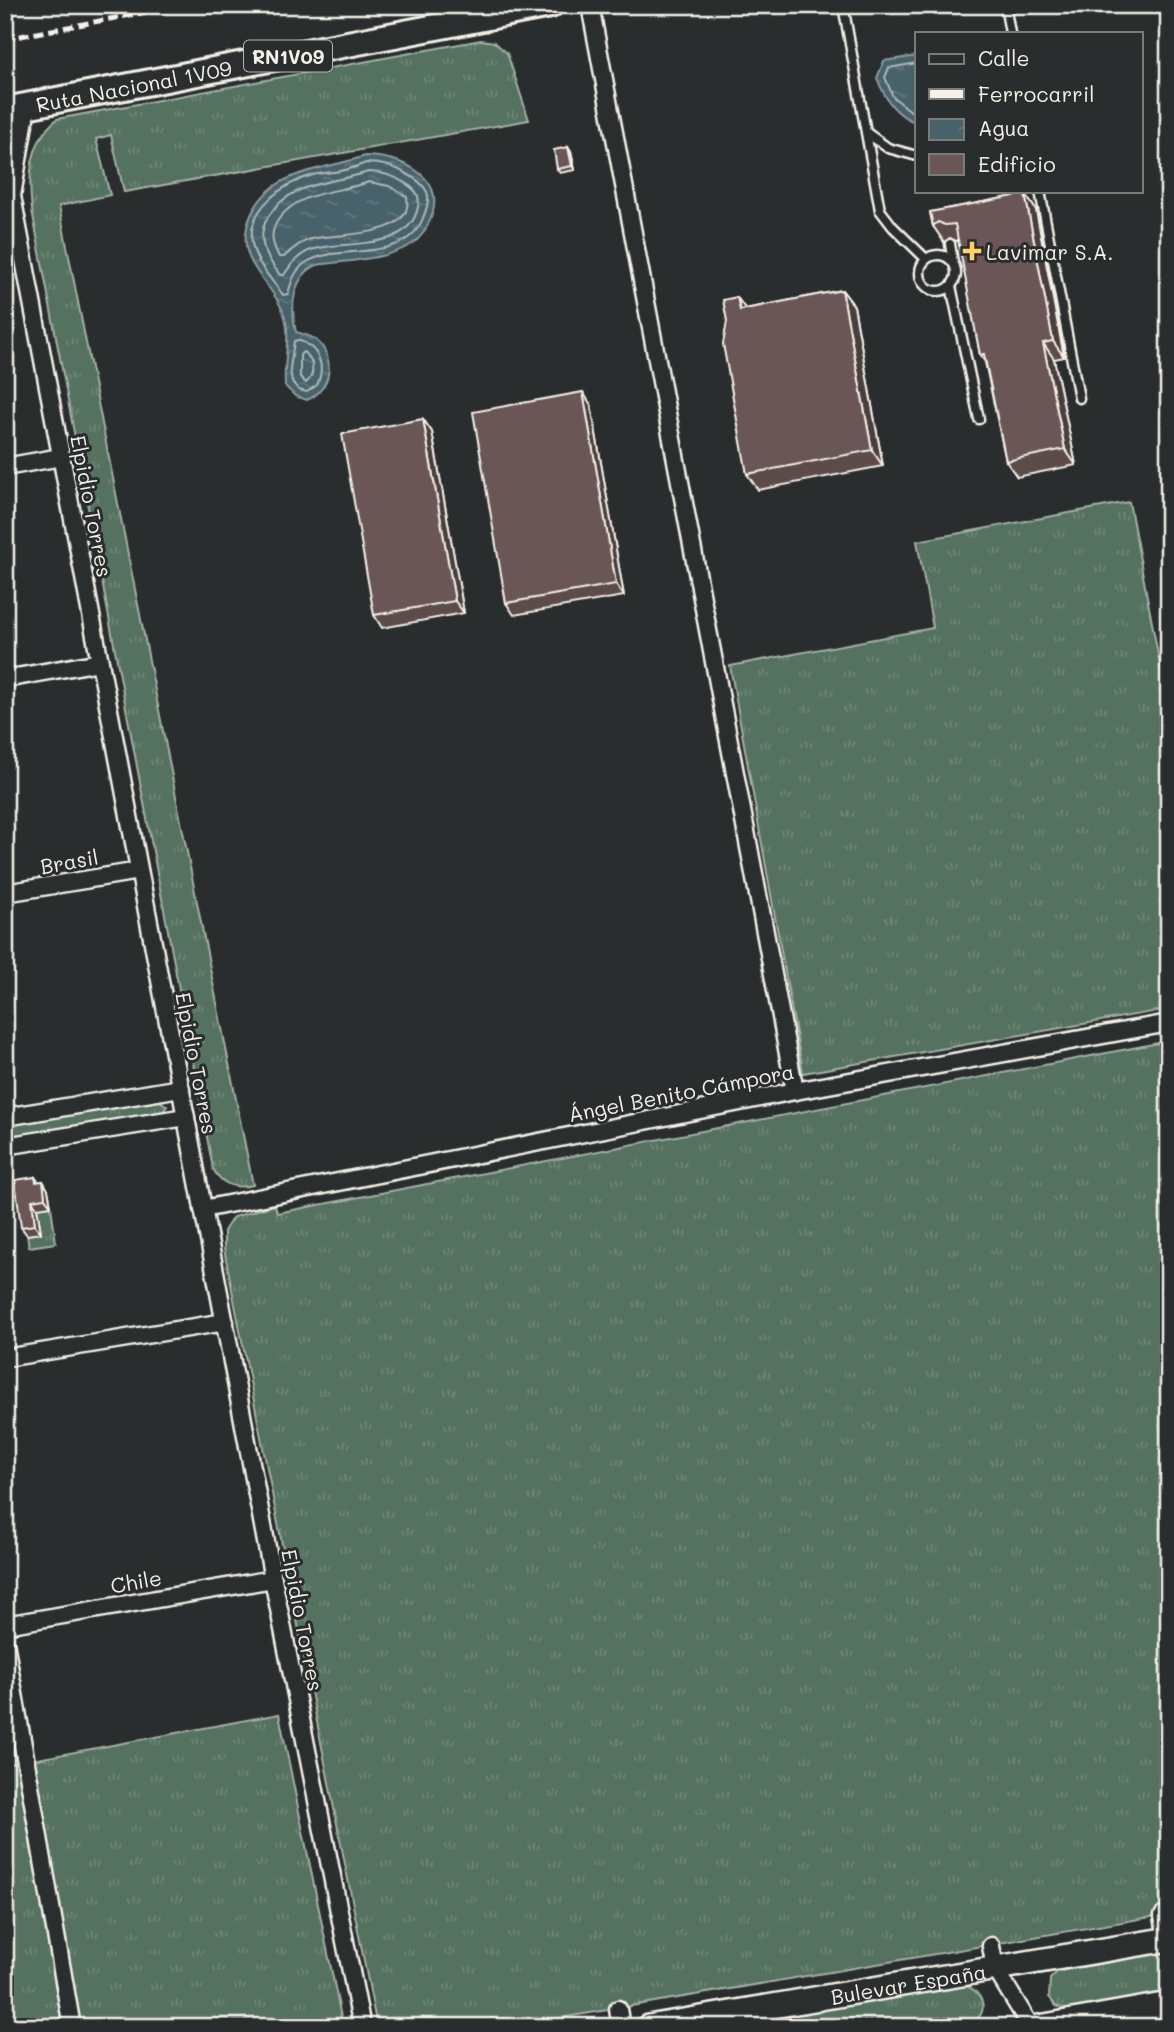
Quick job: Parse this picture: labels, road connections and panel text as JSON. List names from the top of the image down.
{
  "streets": {
    "main road": ["RN1V09", "Ruta Nacional 1V09", "Bulevar España"],
    "street": [
      "Elpidio Torres",
      "Brasil",
      "Ángel Benito Cámpora",
      "Chile"
    ]
  },
  "crossings": [
    ["Ruta Nacional 1V09", "Elpidio Torres"],
    ["Elpidio Torres", "Brasil"],
    ["Elpidio Torres", "Ángel Benito Cámpora"],
    ["Elpidio Torres", "Chile"]
  ],
  "places": {
    "health": ["Lavimar S.A."]
  },
  "legend": [
    "Calle",
    "Ferrocarril",
    "Agua",
    "Edificio"
  ]
}
